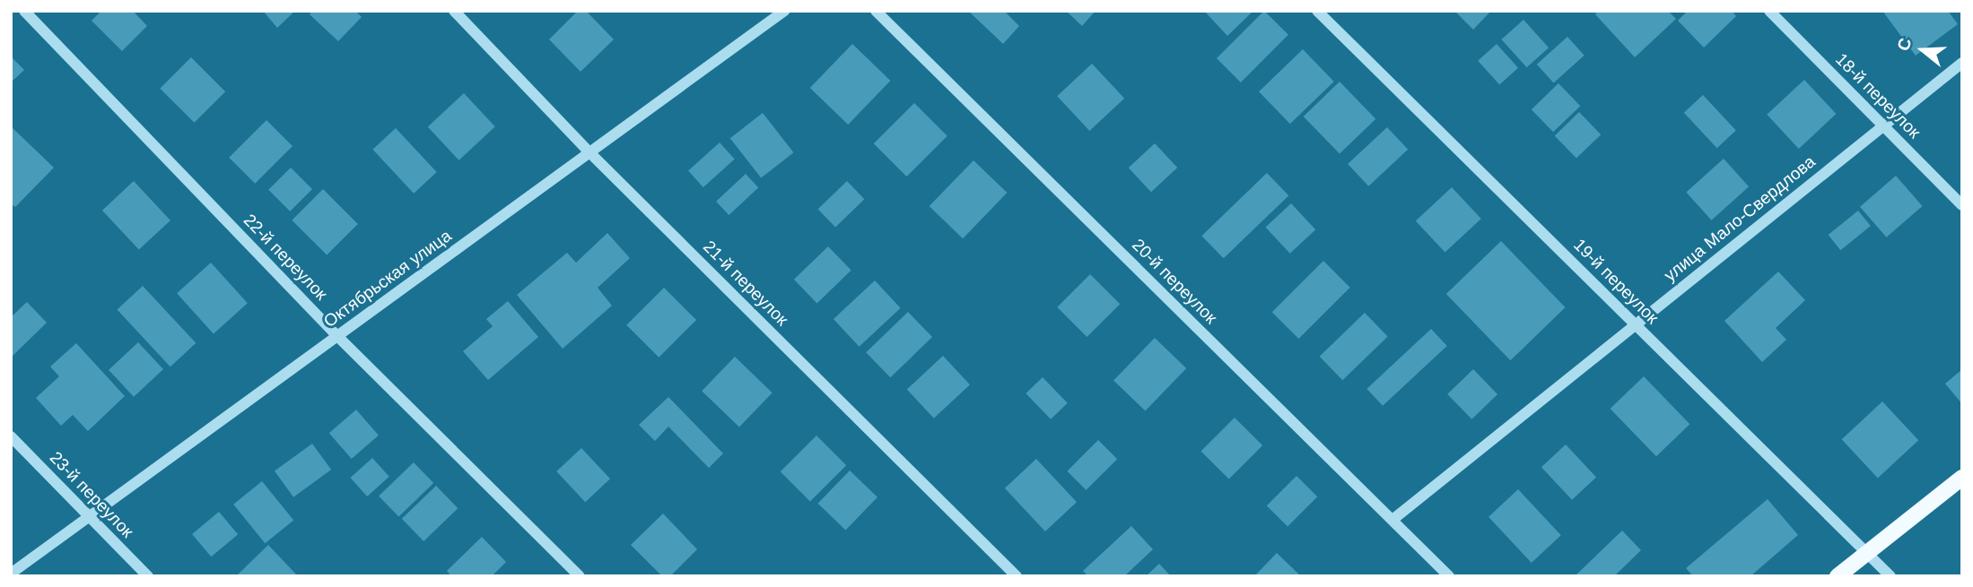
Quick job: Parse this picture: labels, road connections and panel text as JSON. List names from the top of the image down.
{
  "streets": {
    "street": [
      "18-й переулок",
      "улица Мало-Свердлова",
      "22-й переулок",
      "Октябрьская улица",
      "20-й переулок",
      "19-й переулок",
      "21-й переулок",
      "23-й переулок"
    ]
  },
  "crossings": [
    ["18-й переулок", "улица Мало-Свердлова"],
    ["улица Мало-Свердлова", "20-й переулок"],
    ["улица Мало-Свердлова", "19-й переулок"],
    ["22-й переулок", "Октябрьская улица"],
    ["Октябрьская улица", "21-й переулок"],
    ["Октябрьская улица", "23-й переулок"]
  ],
  "north": "left"
}
